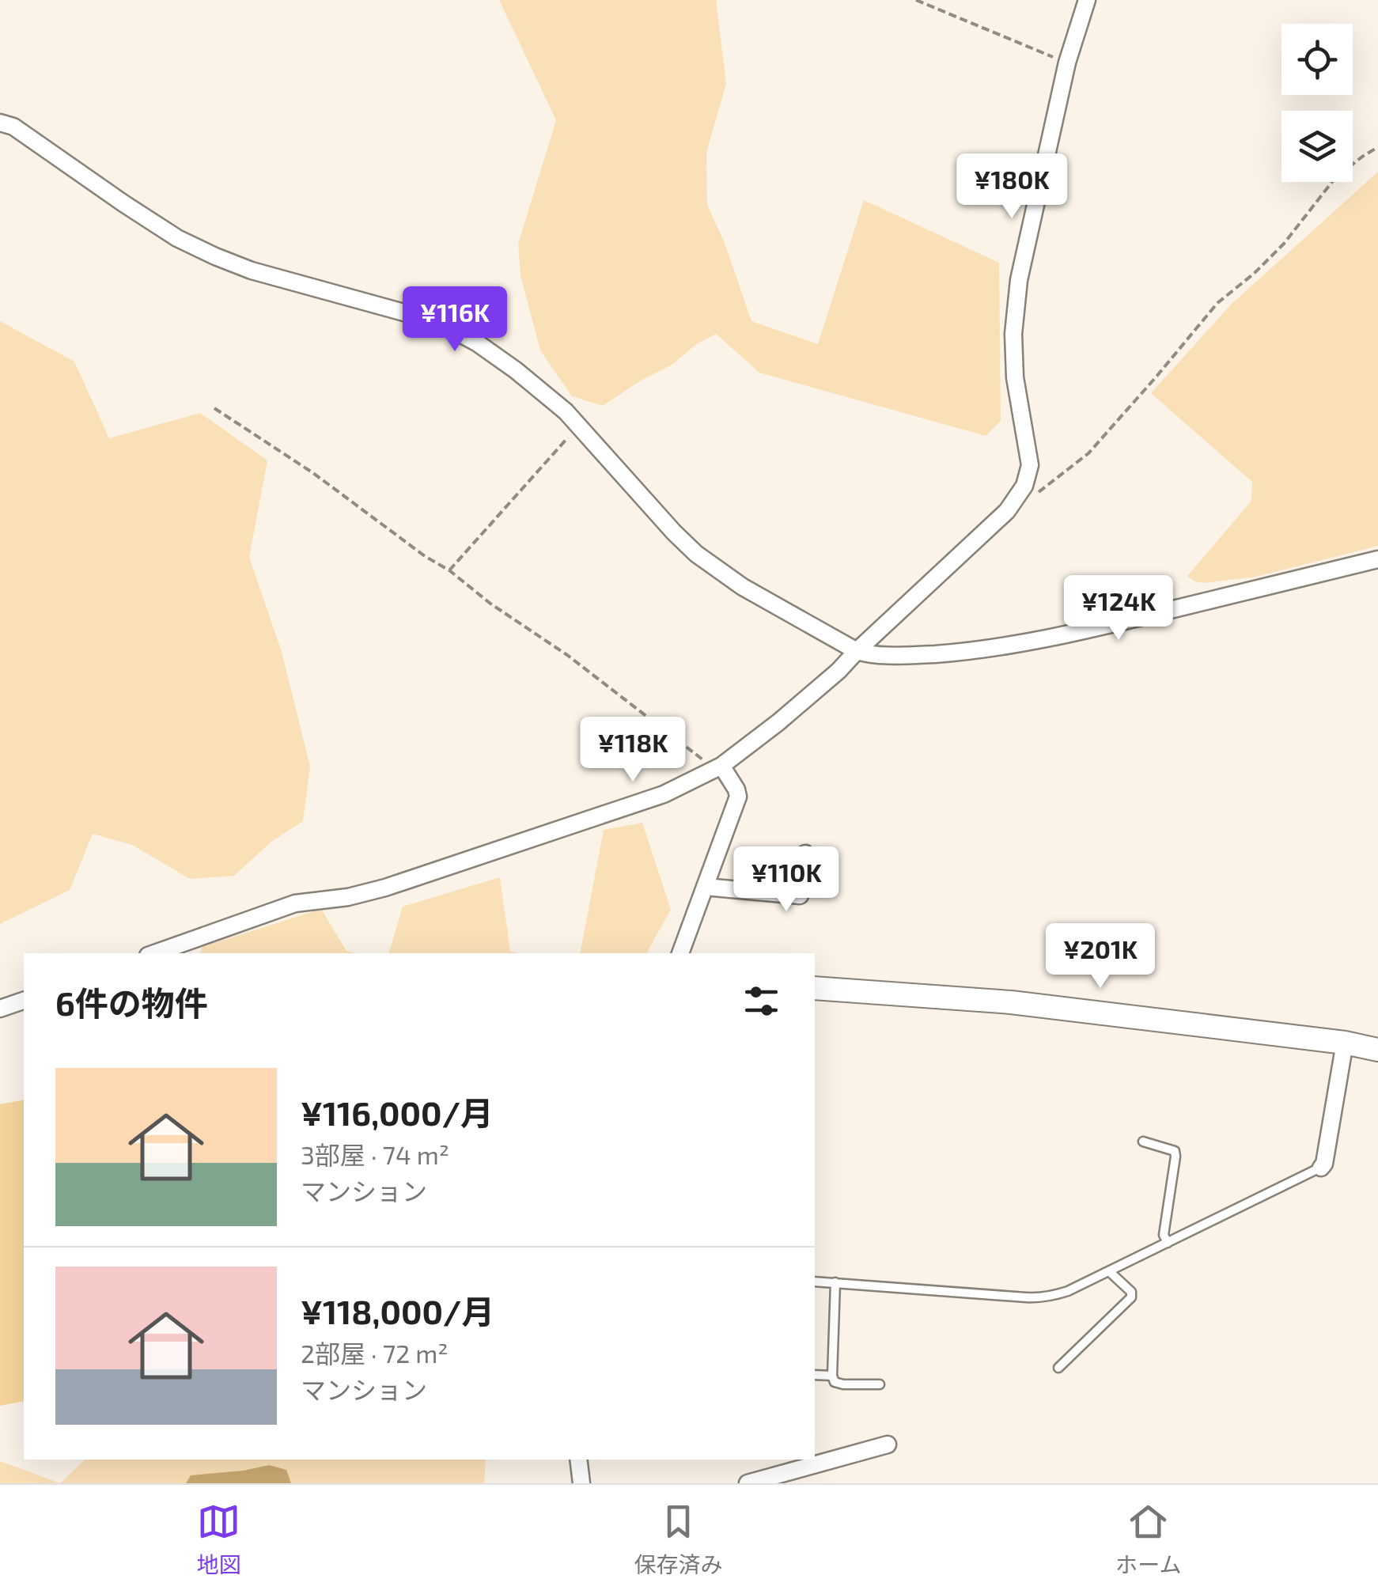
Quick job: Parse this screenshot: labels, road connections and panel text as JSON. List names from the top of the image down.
{
  "page": {
    "price": [
      "¥180K",
      "¥116K",
      "¥124K",
      "¥118K",
      "¥110K",
      "¥201K"
    ],
    "heading": "6件の物件",
    "list": [
      {
        "name": "¥116,000/月",
        "note": "3部屋 · 74 m² · マンション"
      },
      {
        "name": "¥118,000/月",
        "note": "2部屋 · 72 m² · マンション"
      }
    ],
    "tabs": ["地図", "保存済み", "ホーム"]
  }
}
